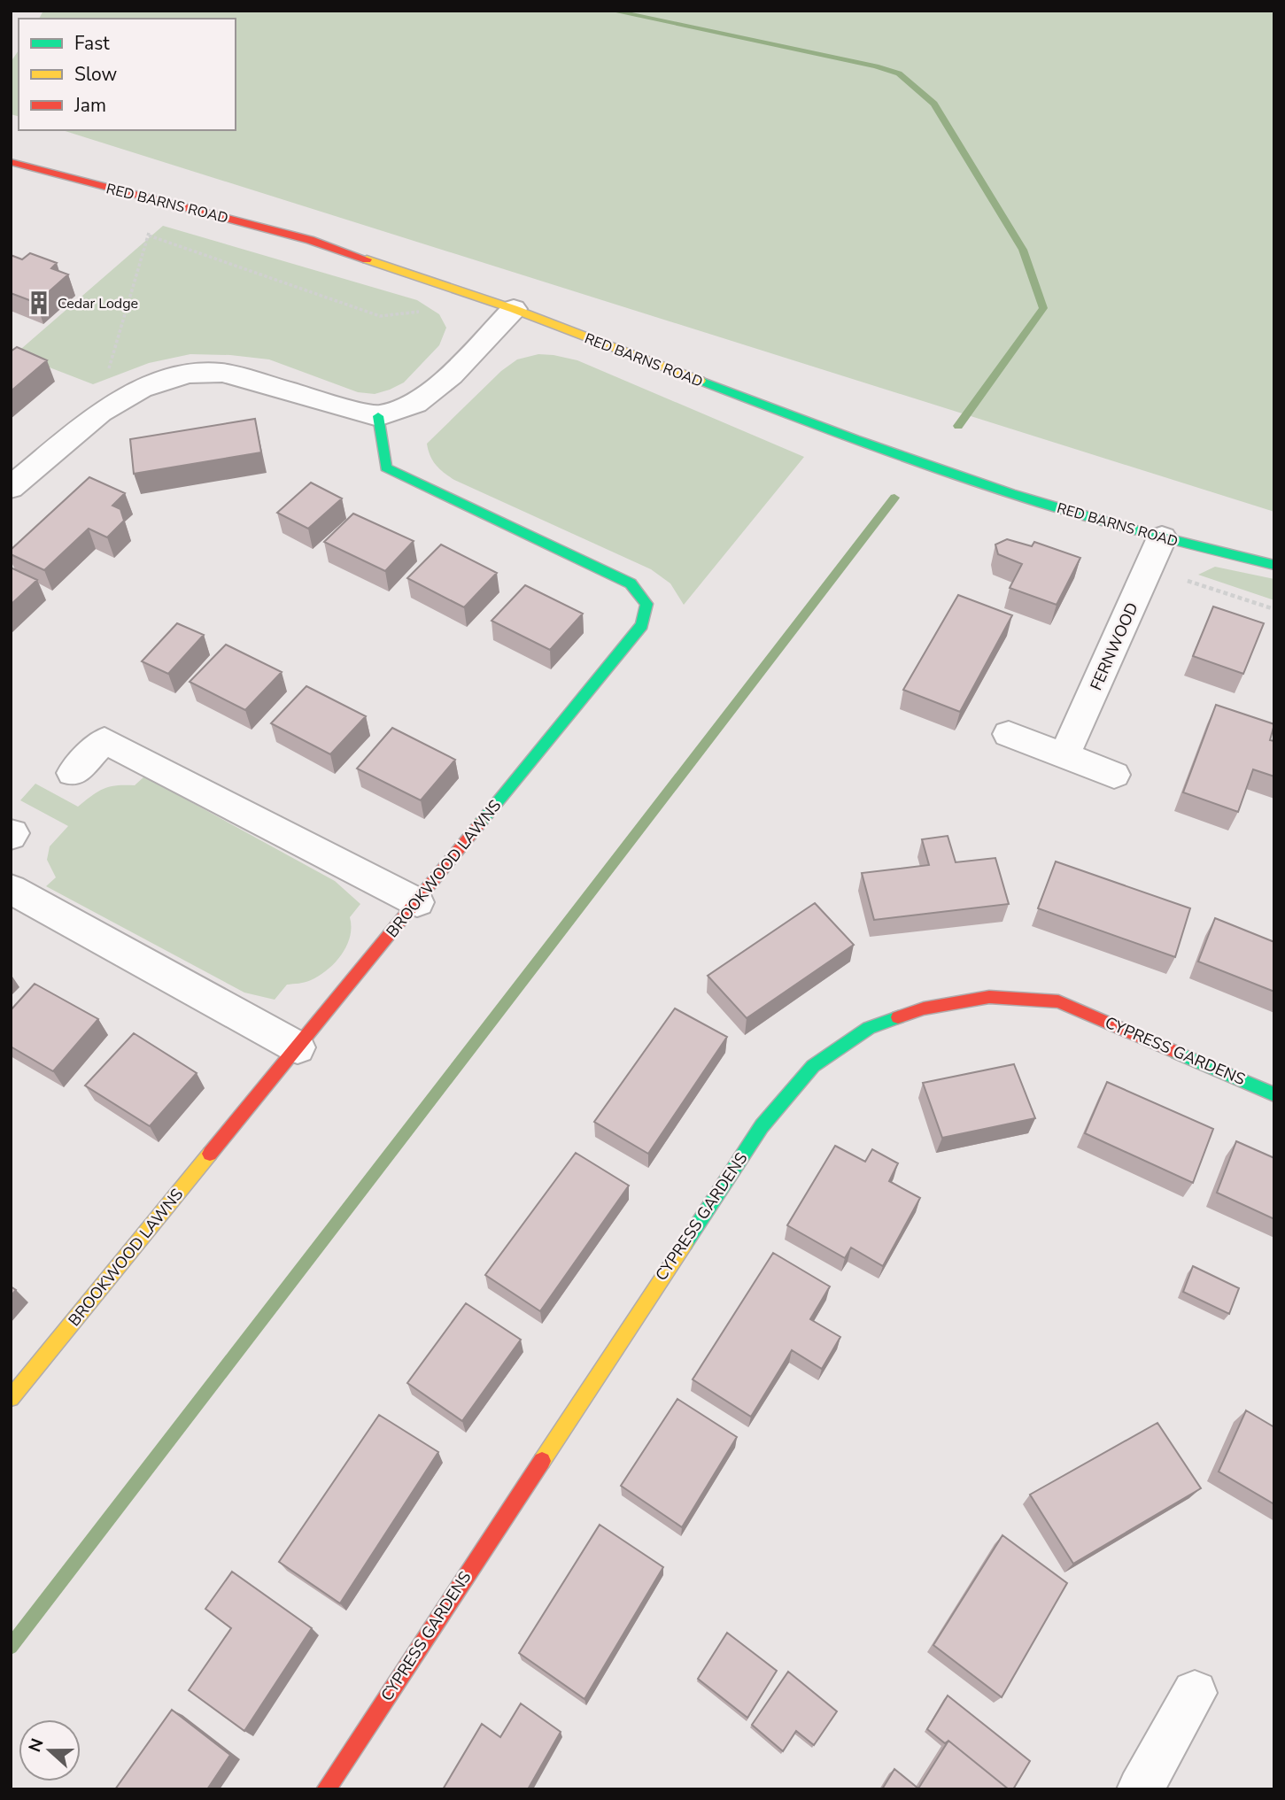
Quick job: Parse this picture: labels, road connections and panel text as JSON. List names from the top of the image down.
{
  "streets": {
    "street": [
      "RED BARNS ROAD",
      "FERNWOOD",
      "BROOKWOOD LAWNS",
      "CYPRESS GARDENS"
    ]
  },
  "crossings": [
    ["RED BARNS ROAD", "FERNWOOD"]
  ],
  "places": {
    "building": ["Cedar Lodge"]
  },
  "legend": ["Fast", "Slow", "Jam"],
  "north": "left"
}
